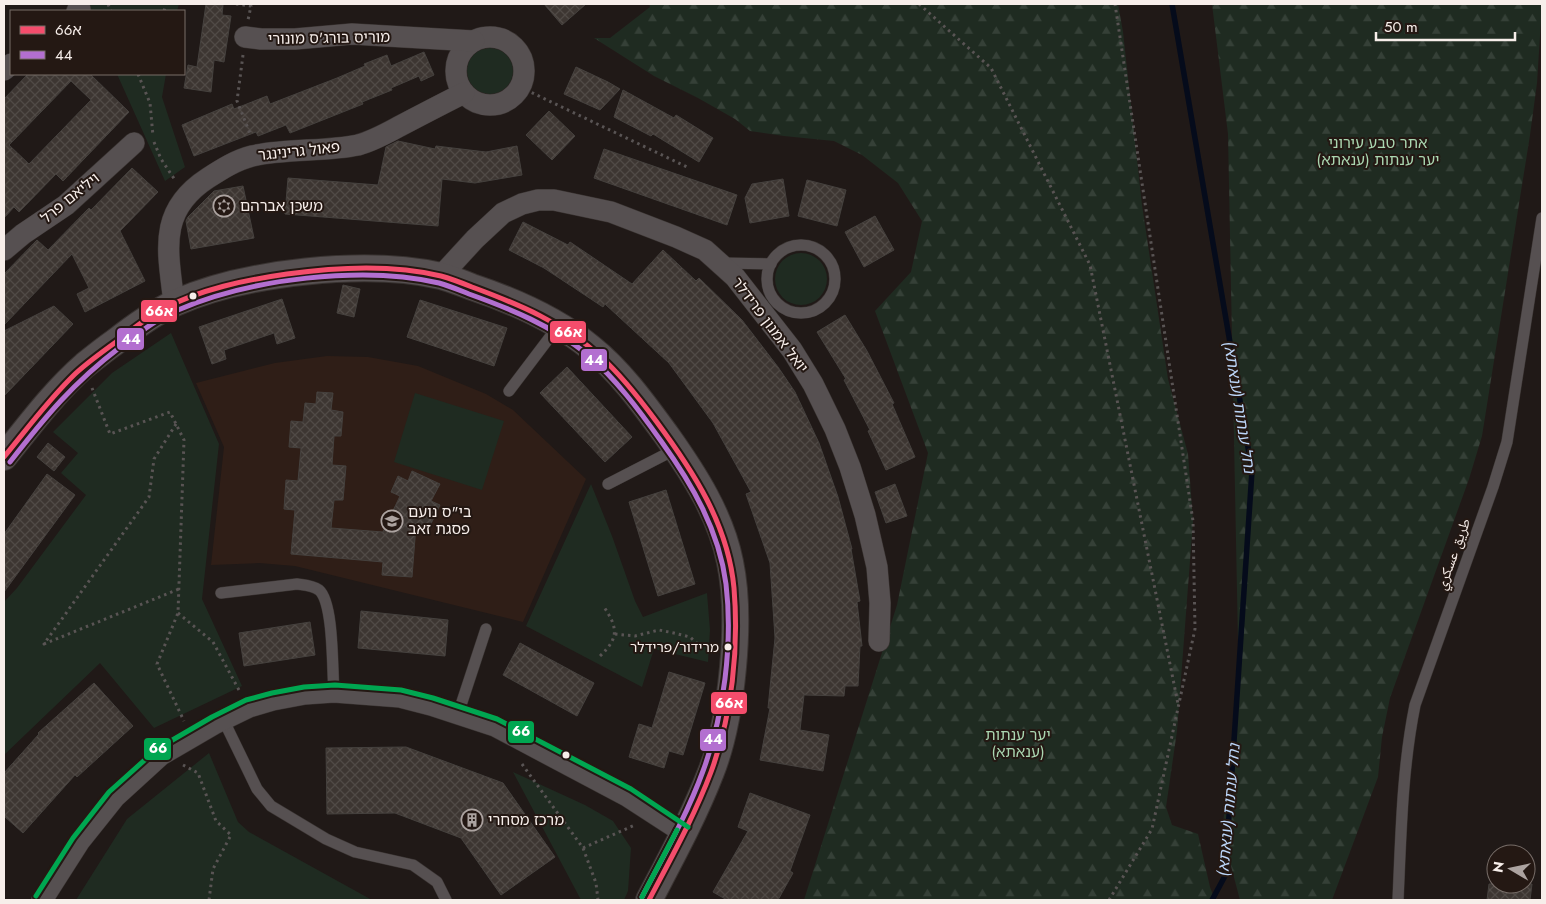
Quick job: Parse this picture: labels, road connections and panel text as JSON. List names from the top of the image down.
{
  "streets": {
    "street": [
      "מוריס בורג'ס מונורי",
      "פאול גרינינגר",
      "ויליאם פרל",
      "יואל אמנון פרידלר"
    ],
    "lane": ["طريق عسكري"]
  },
  "crossings": [
    ["מוריס בורג'ס מונורי", "פאול גרינינגר"]
  ],
  "water": ["נחל ענתות (ענאתא)"],
  "parks": ["אתר טבע עירוני יער ענתות (ענאתא)", "יער ענתות (ענאתא)"],
  "places": {
    "synagogue": ["משכן אברהם"],
    "school or university": ["בי\"ס נועם פסגת זאב"],
    "other": ["מרידור/פרידלר"],
    "building": ["מרכז מסחרי"]
  },
  "lines": ["transit line 66א", "transit line 44", "transit line 66"],
  "legend": ["66א", "44"],
  "scale_bar": "50 m",
  "north": "left"
}
